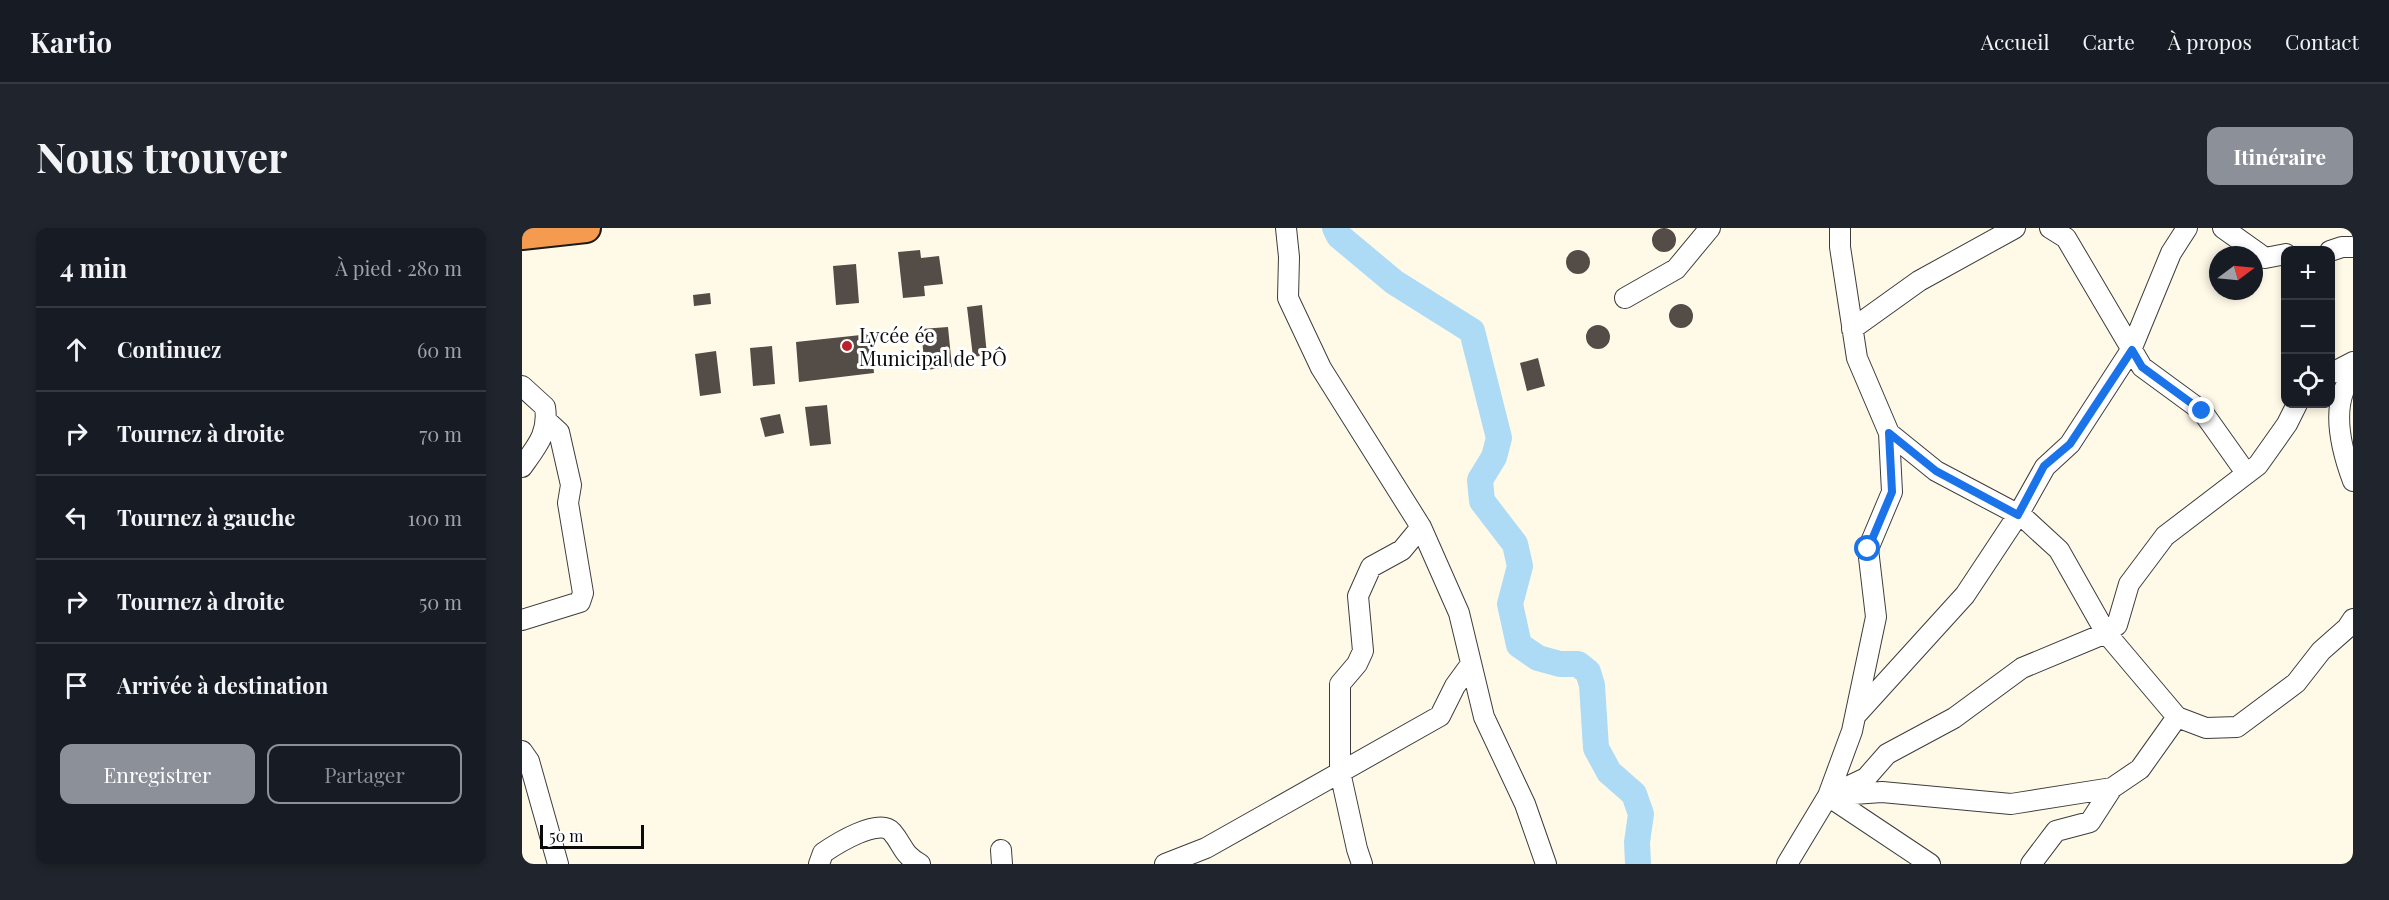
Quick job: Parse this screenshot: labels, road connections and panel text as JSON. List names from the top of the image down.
{
  "places": ["Lycée ée Municipal de PÔ"],
  "scale_bar": "50 m",
  "north": "right",
  "page": {
    "header": "Kartio",
    "nav": [
      "Accueil",
      "Carte",
      "À propos",
      "Contact"
    ],
    "buttons": [
      "Itinéraire",
      ["Enregistrer", "Partager"]
    ],
    "title": "Nous trouver",
    "heading": ["4 min", "À pied · 280 m"],
    "map_buttons": ["+", "−"],
    "list": [
      ["Continuez", "60 m"],
      ["Tournez à droite", "70 m"],
      ["Tournez à gauche", "100 m"],
      ["Tournez à droite", "50 m"],
      "Arrivée à destination"
    ],
    "scale": "50 m"
  }
}
